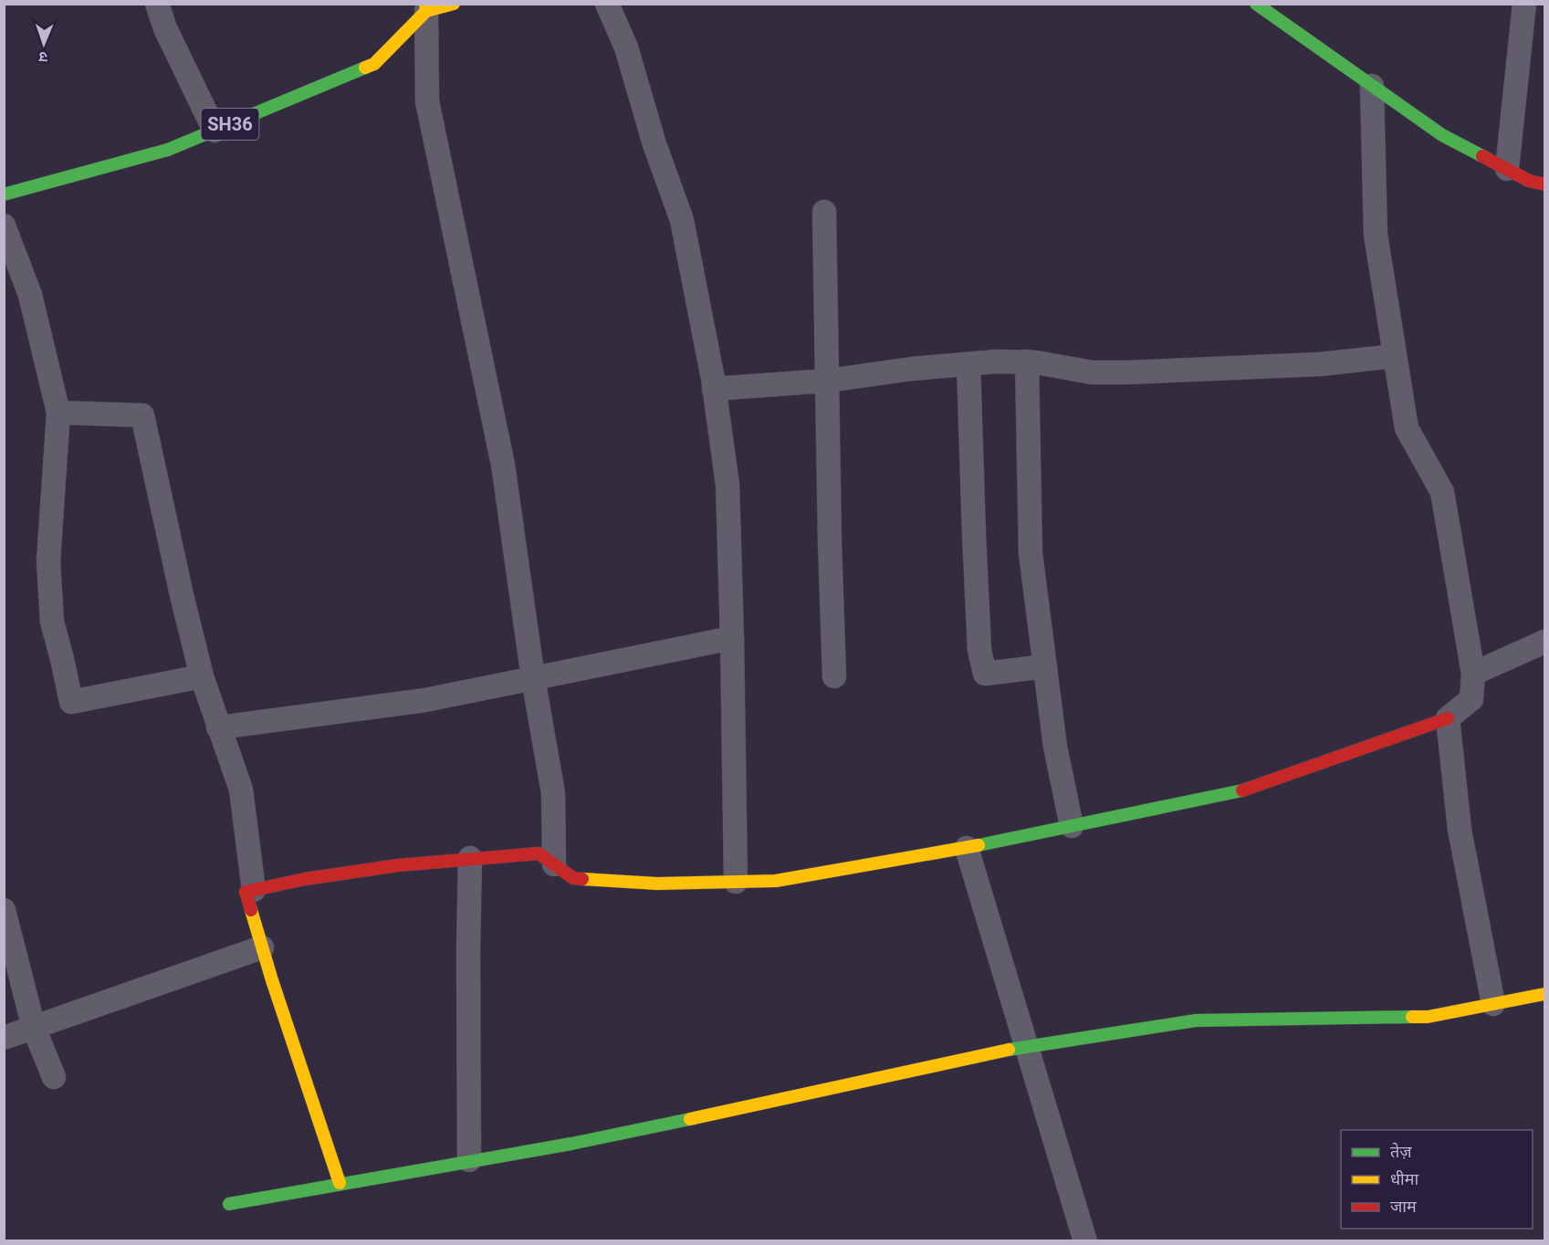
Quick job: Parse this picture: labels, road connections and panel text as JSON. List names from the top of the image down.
{
  "streets": {
    "main road": ["SH36"]
  },
  "legend": ["तेज़", "धीमा", "जाम"],
  "north": "bottom"
}
